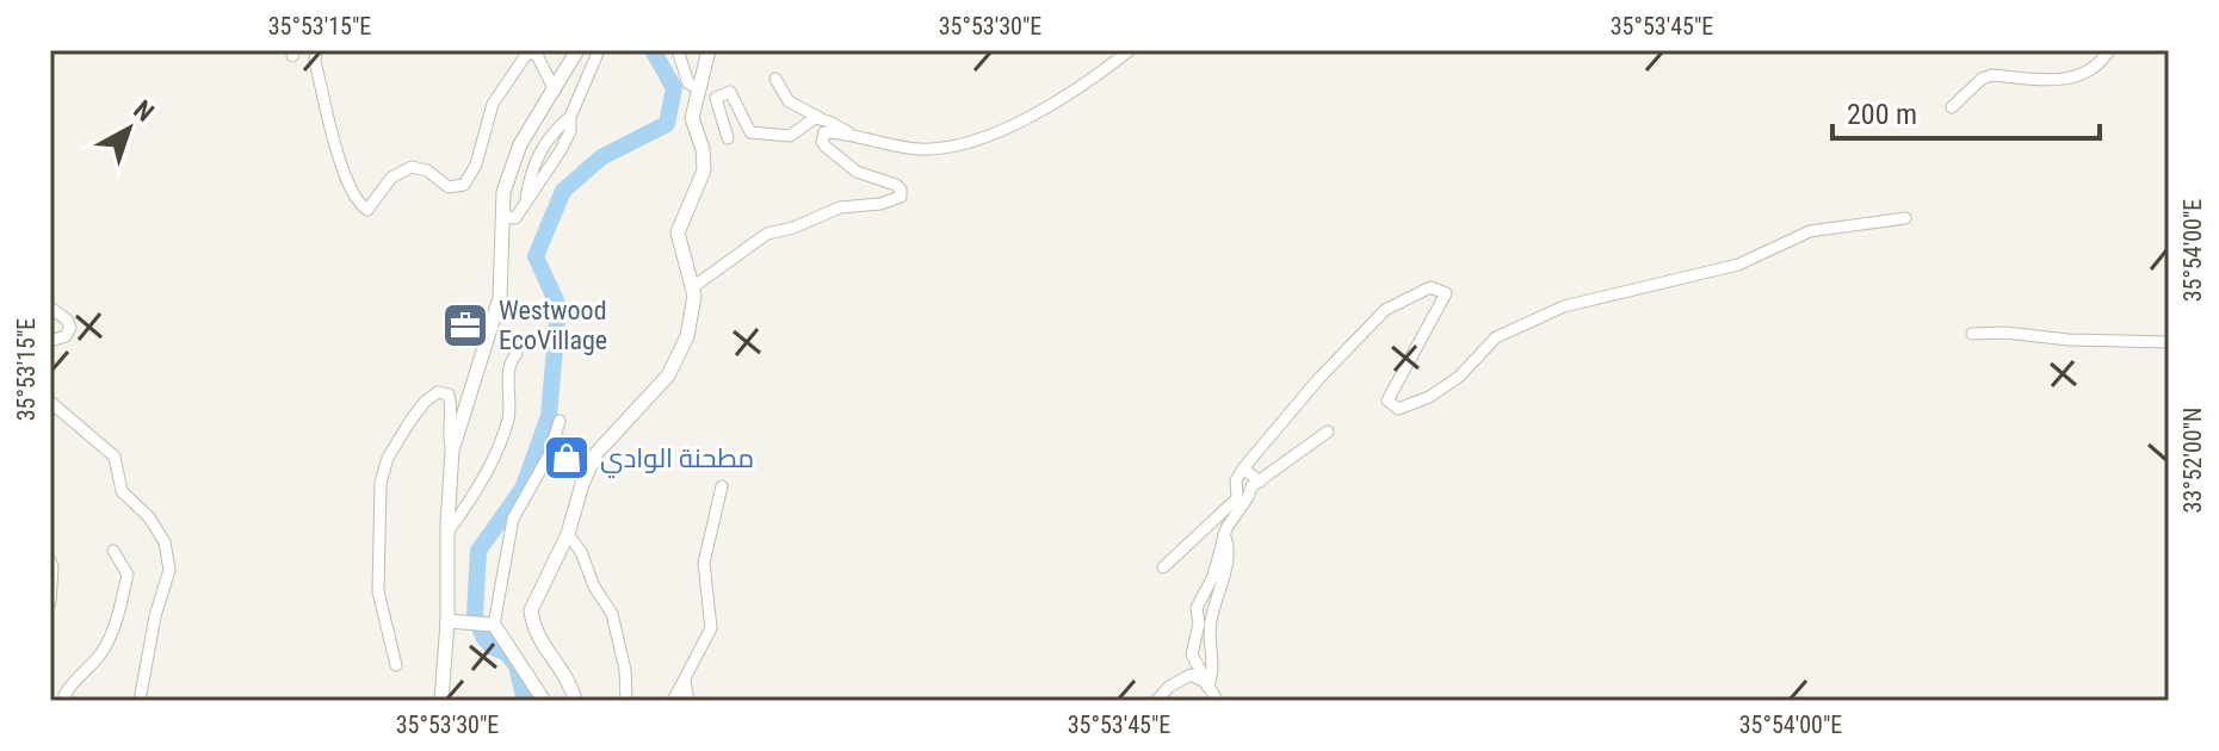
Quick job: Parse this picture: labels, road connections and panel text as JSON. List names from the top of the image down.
{
  "places": {
    "office": ["Westwood EcoVillage"],
    "shop": ["مطحنة الوادي"]
  },
  "scale_bar": "200 m",
  "north": "top right",
  "coordinates": [
    "35°53'15\"E",
    "35°53'30\"E",
    "35°53'45\"E",
    "35°54'00\"E",
    "33°52'00\"N"
  ]
}
